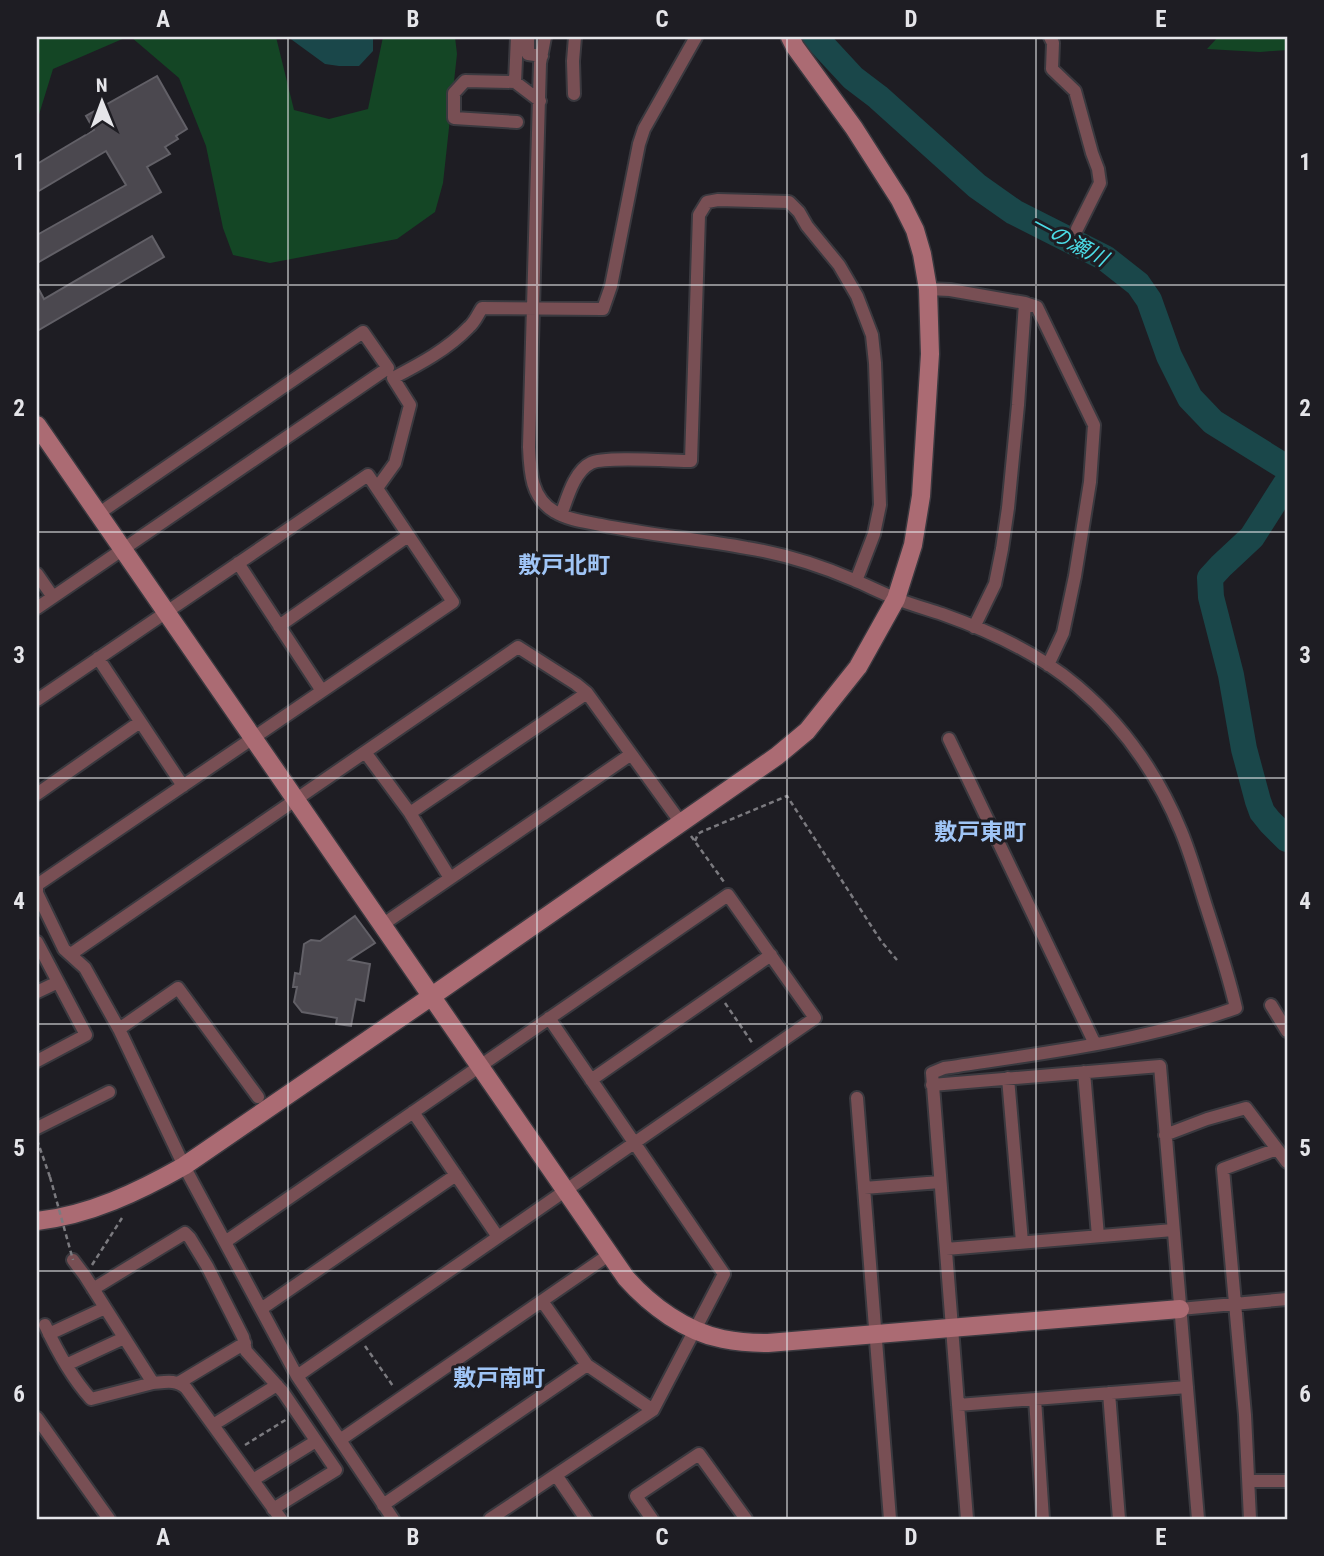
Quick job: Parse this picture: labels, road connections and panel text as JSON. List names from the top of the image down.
{
  "districts": ["敷戸北町", "敷戸東町", "敷戸南町"],
  "water": ["一の瀬川"],
  "north": "top",
  "grid": {
    "columns": [
      "A",
      "B",
      "C",
      "D",
      "E"
    ],
    "rows": [
      "1",
      "2",
      "3",
      "4",
      "5",
      "6"
    ]
  }
}
